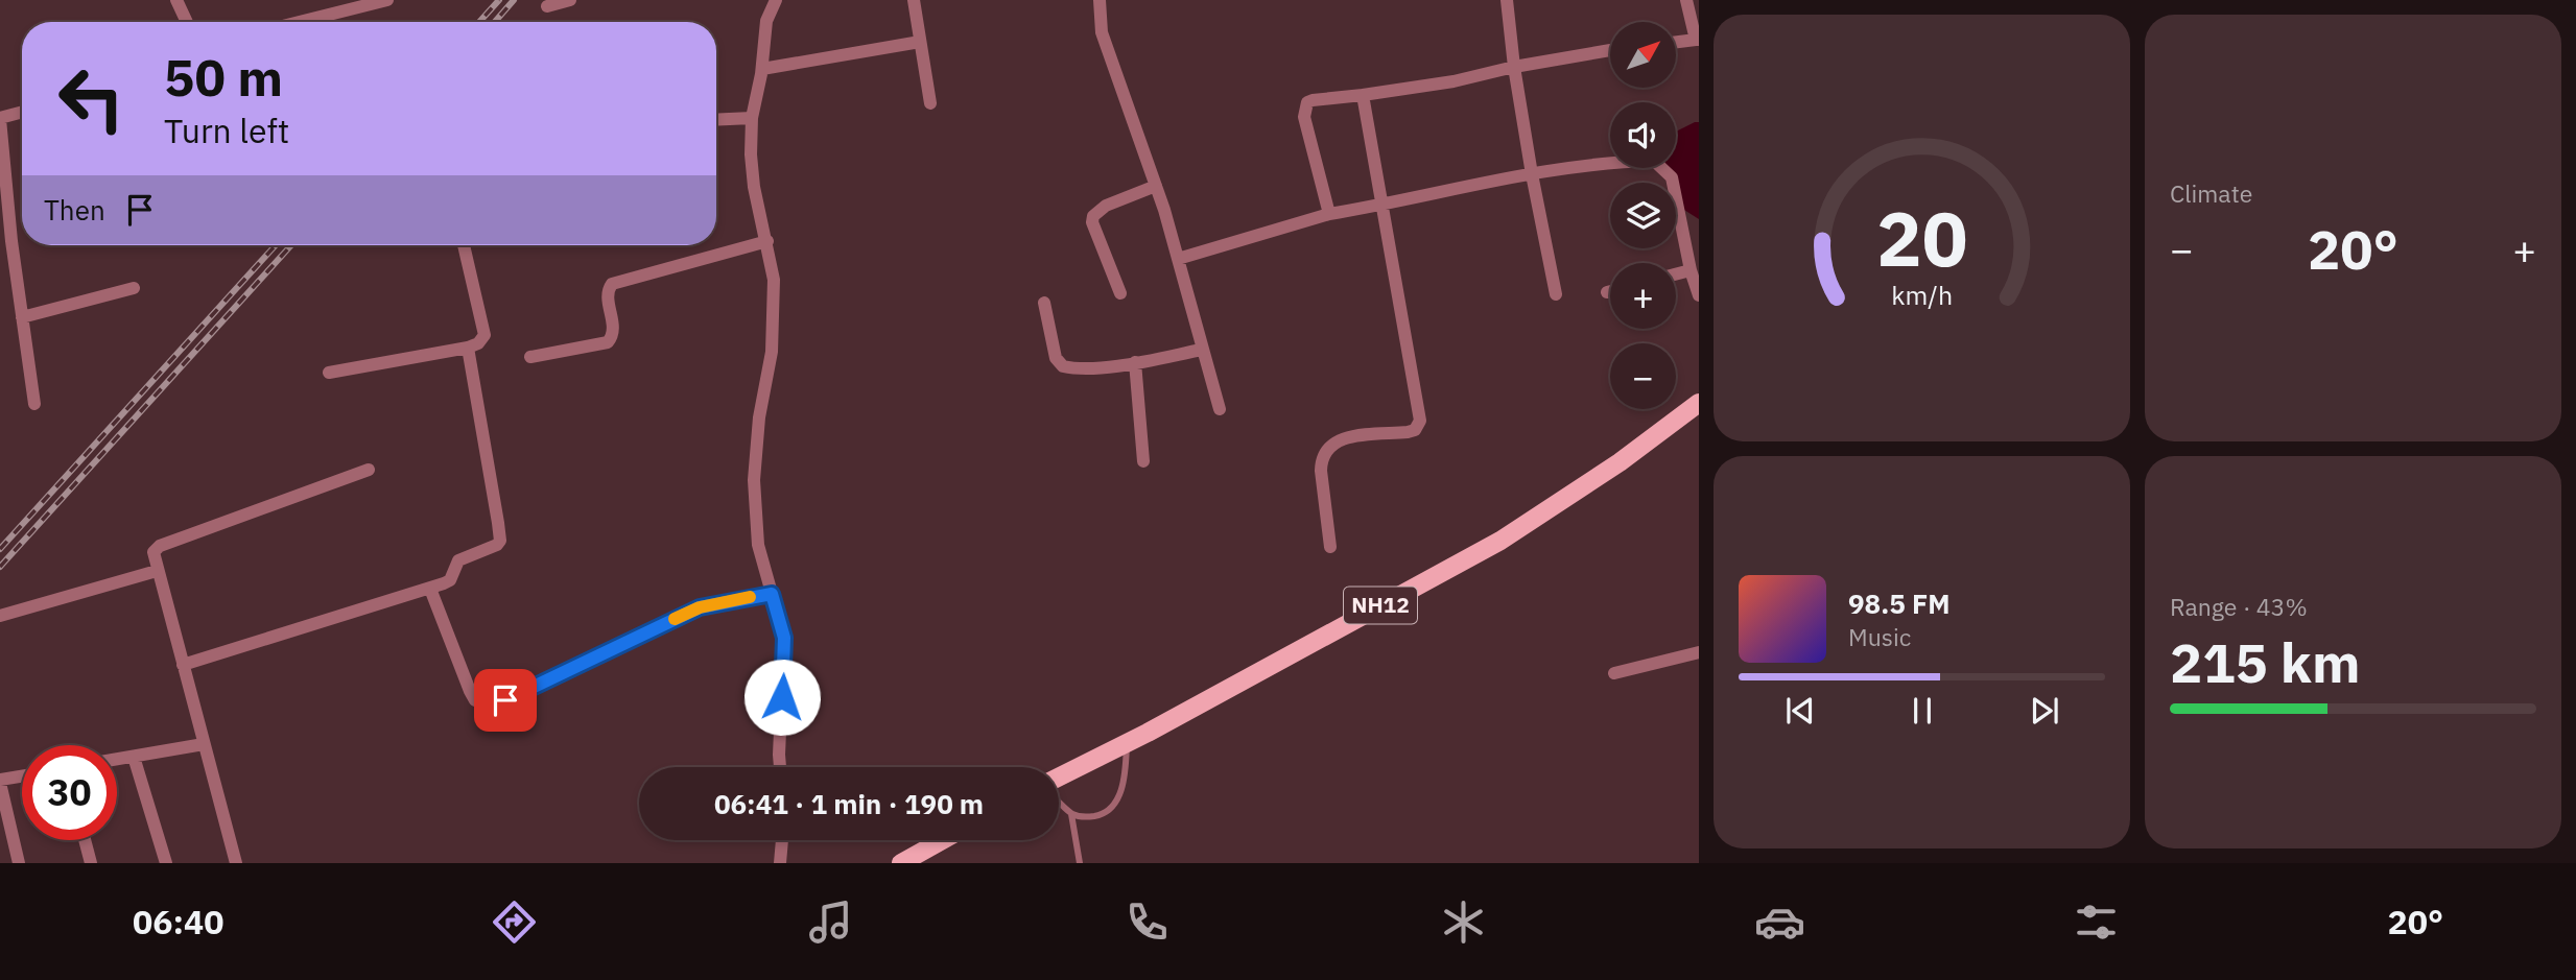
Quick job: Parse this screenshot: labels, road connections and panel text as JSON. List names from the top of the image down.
{
  "streets": {
    "main road": ["NH12"]
  },
  "north": "top right",
  "page": {
    "tile": [
      "Climate",
      ["Range · 43%", "215 km"]
    ],
    "map_buttons": ["+", "−"],
    "turn": ["50 m", "Turn left"],
    "then": "Then",
    "heat": ["−", "20°", "+"],
    "song": ["98.5 FM", "Music"],
    "limit": "30",
    "trip": "06:41 · 1 min · 190 m",
    "tabs": ["06:40", "20°"],
    "gauge": ["20", "km/h"]
  }
}
